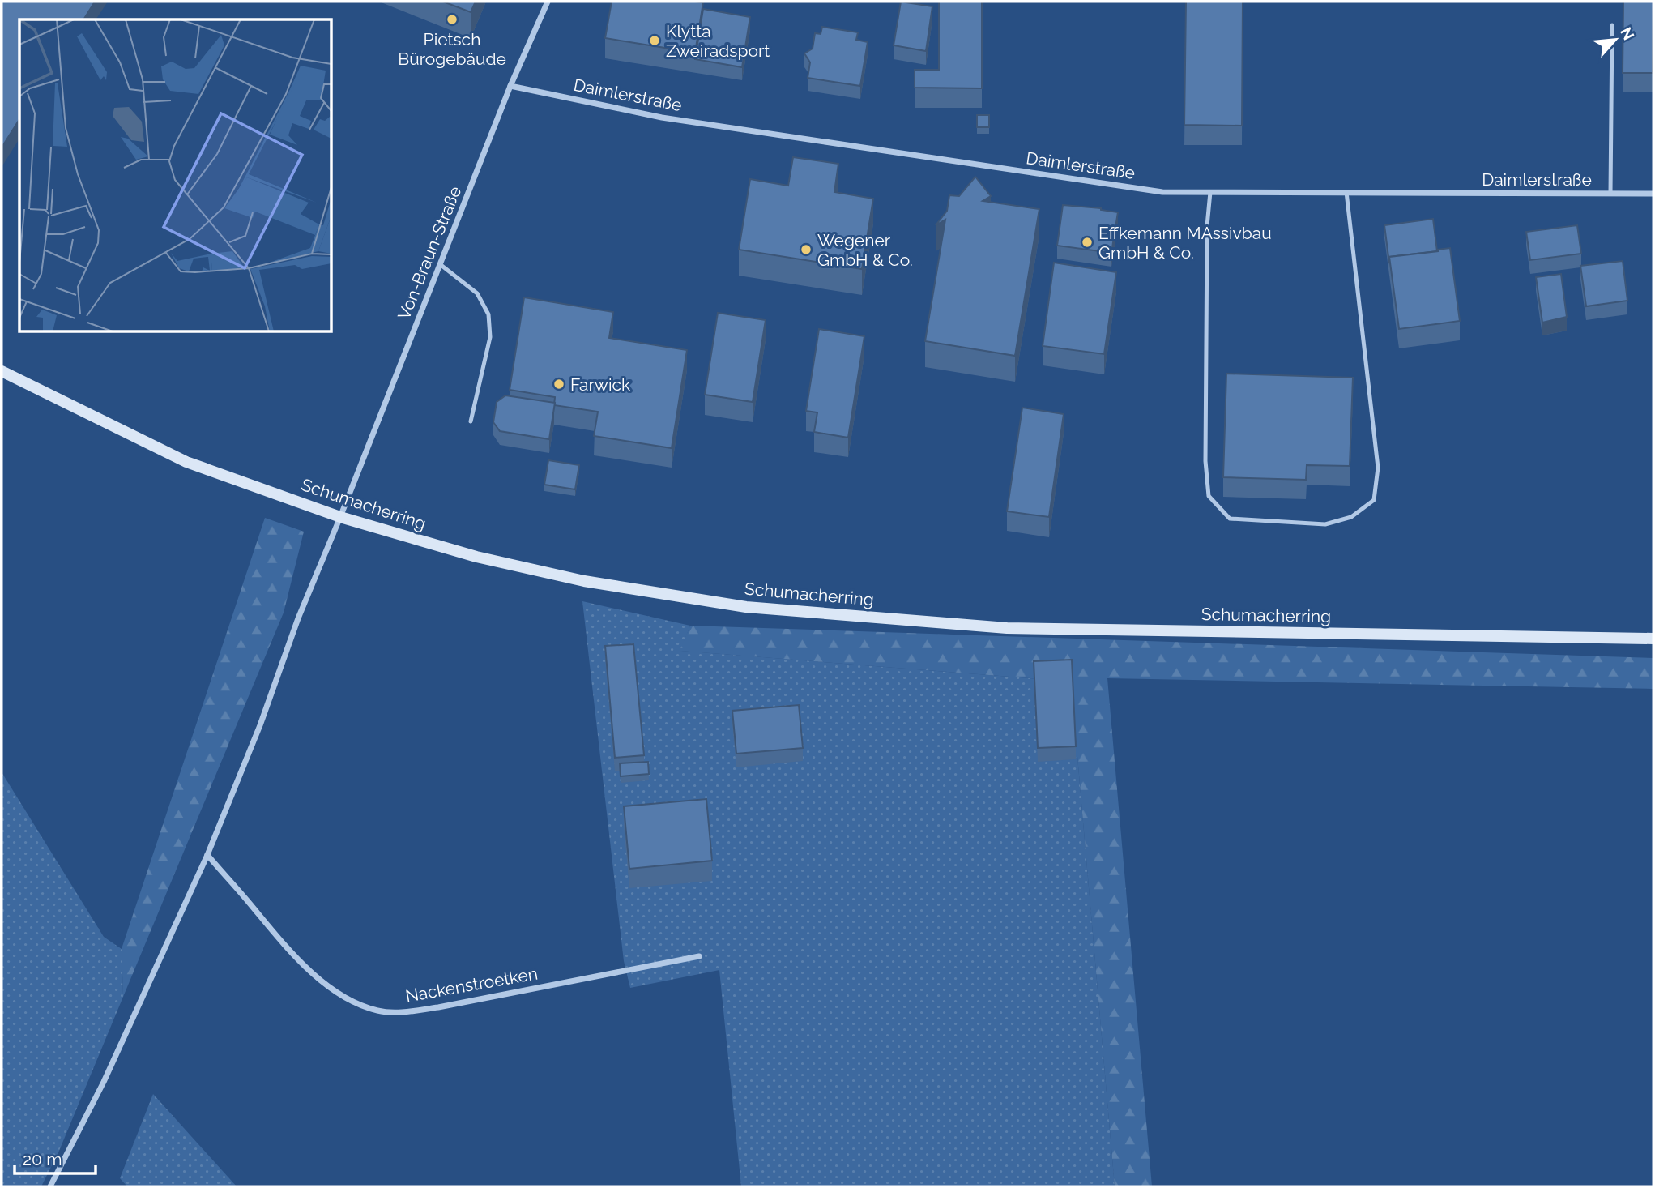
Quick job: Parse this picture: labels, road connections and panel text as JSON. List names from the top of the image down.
{
  "streets": {
    "main road": ["Schumacherring"],
    "street": ["Daimlerstraße", "Von-Braun-Straße", "Nackenstroetken"]
  },
  "crossings": [
    ["Daimlerstraße", "Von-Braun-Straße"],
    ["Von-Braun-Straße", "Schumacherring"]
  ],
  "places": [
    "Pietsch Bürogebäude",
    "Klytta Zweiradsport",
    "Effkemann MAssivbau GmbH & Co.",
    "Wegener GmbH & Co.",
    "Farwick"
  ],
  "scale_bar": "20 m",
  "north": "top right"
}
